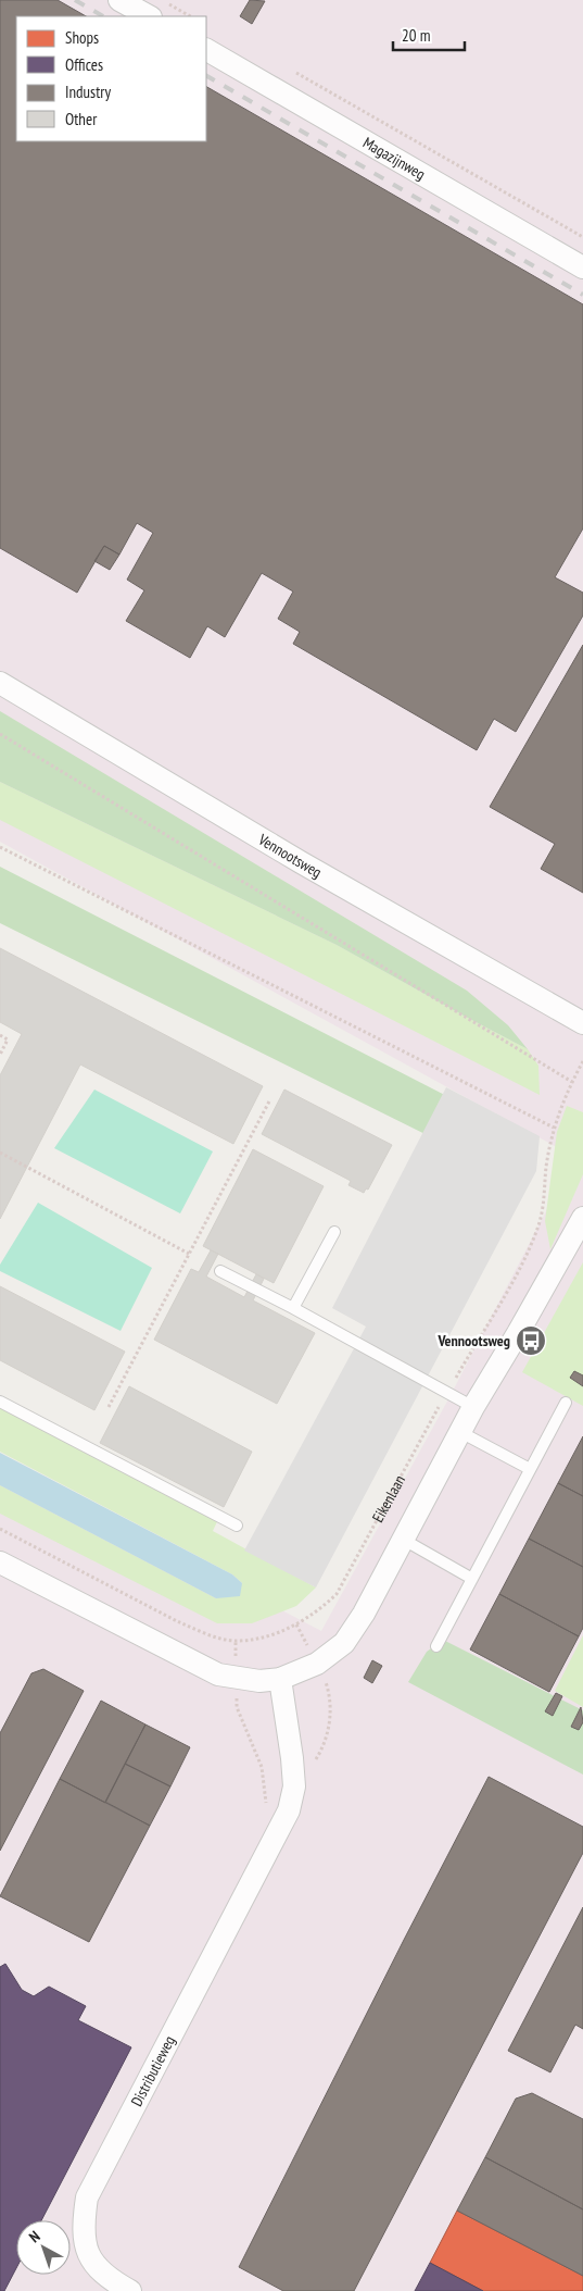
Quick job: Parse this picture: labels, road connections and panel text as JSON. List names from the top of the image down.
{
  "streets": {
    "street": [
      "Magazijnweg",
      "Vennootsweg",
      "Eikenlaan",
      "Distributieweg"
    ]
  },
  "crossings": [
    ["Eikenlaan", "Distributieweg"]
  ],
  "places": {
    "bus stop": ["Vennootsweg"]
  },
  "legend": [
    "Shops",
    "Offices",
    "Industry",
    "Other"
  ],
  "scale_bar": "20 m",
  "north": "top left"
}
